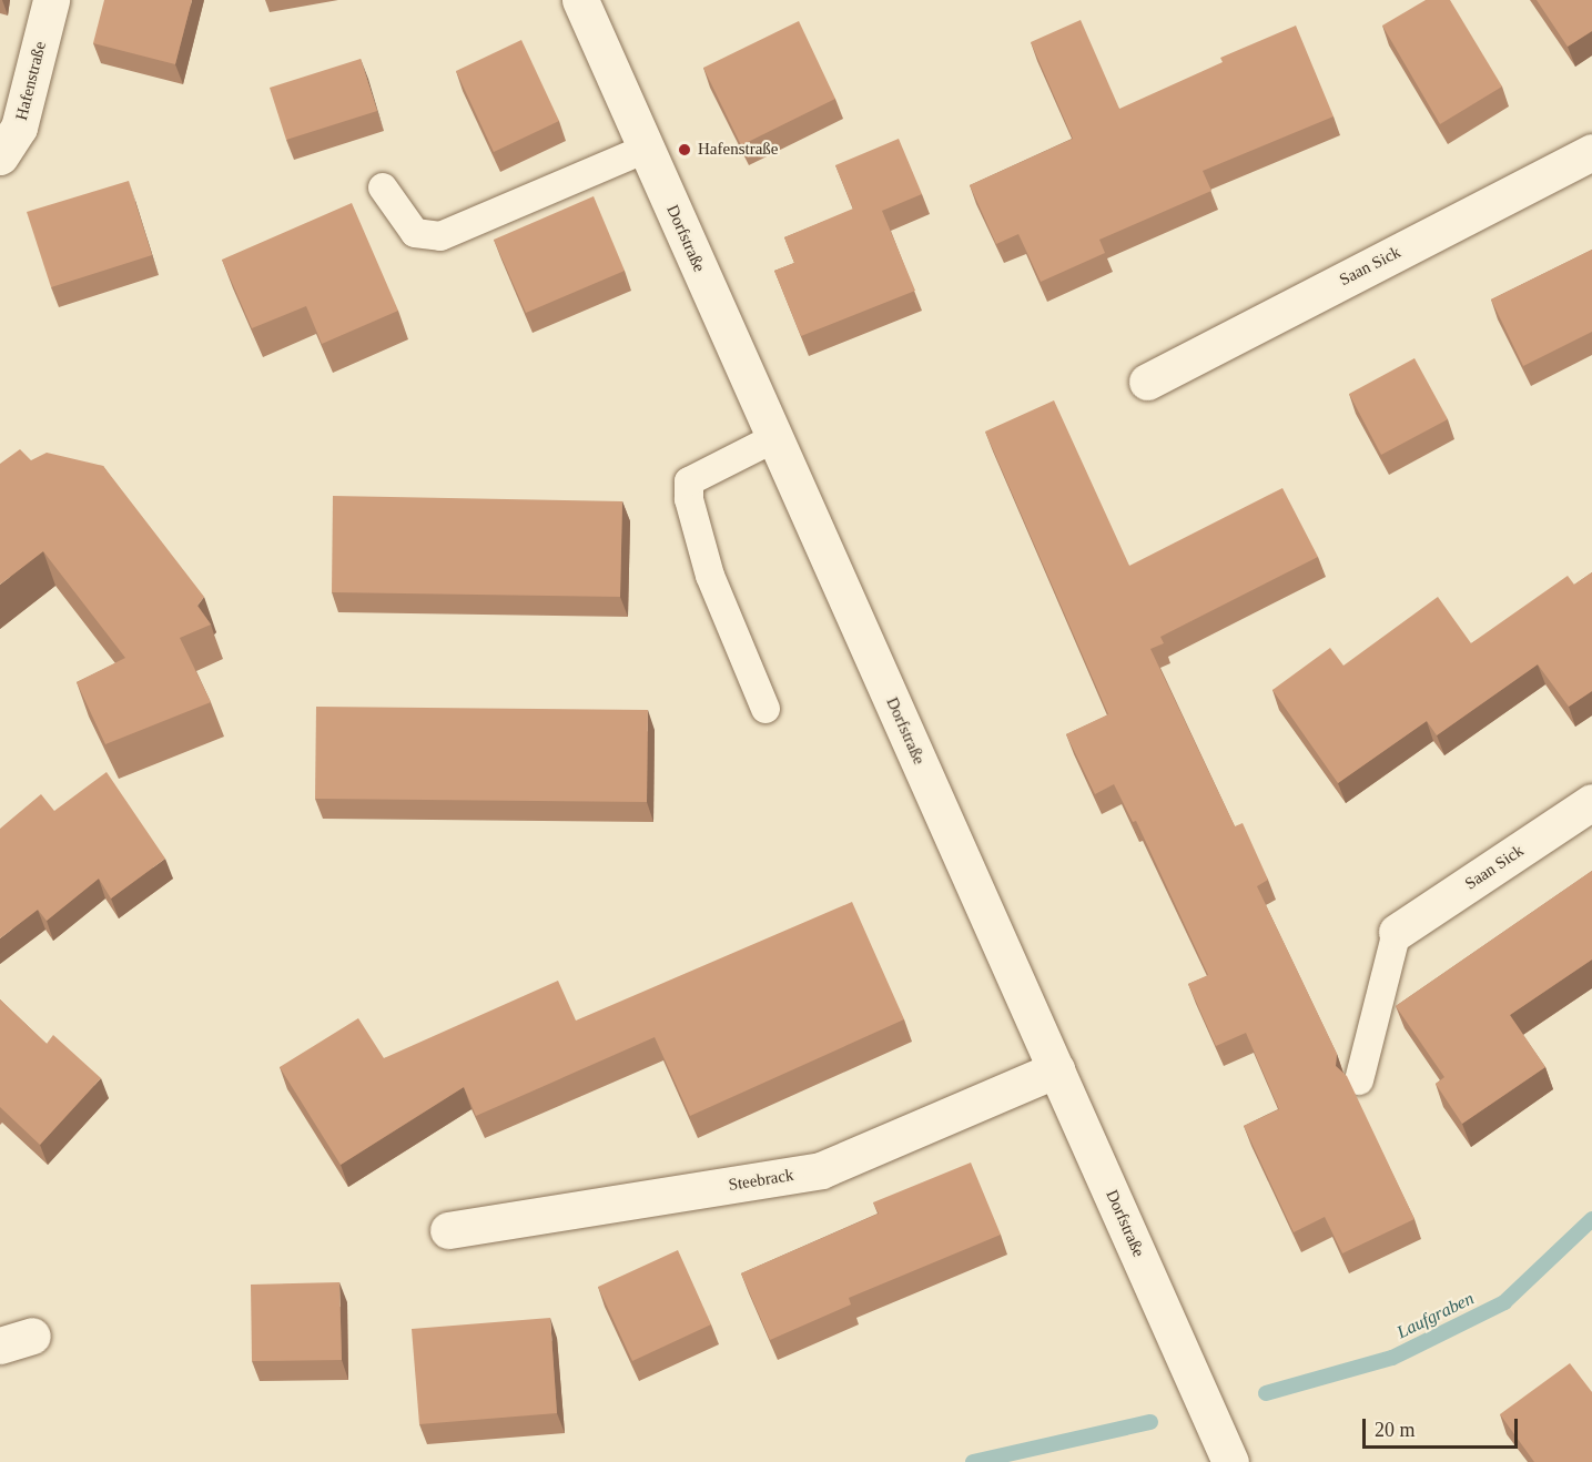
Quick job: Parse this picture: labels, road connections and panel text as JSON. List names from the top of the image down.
{
  "streets": {
    "street": [
      "Hafenstraße",
      "Dorfstraße",
      "Saan Sick",
      "Steebrack"
    ]
  },
  "crossings": [
    ["Dorfstraße", "Steebrack"]
  ],
  "water": ["Laufgraben"],
  "places": ["Hafenstraße"],
  "scale_bar": "20 m"
}
